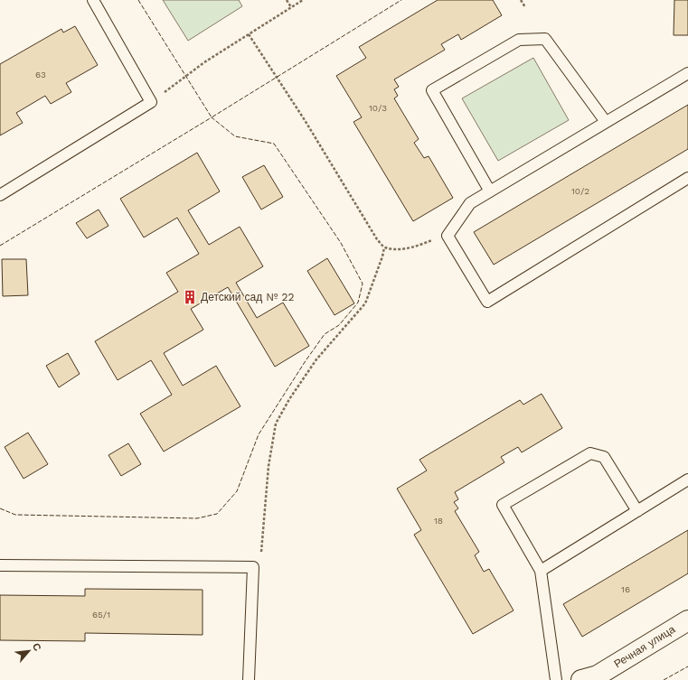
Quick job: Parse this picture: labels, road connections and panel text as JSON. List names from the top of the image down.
{
  "streets": {
    "street": ["Речная улица"]
  },
  "places": {
    "building": ["Детский сад № 22"]
  },
  "house_numbers": [
    "63",
    "10/3",
    "10/2",
    "18",
    "16",
    "65/1"
  ],
  "north": "top right"
}
